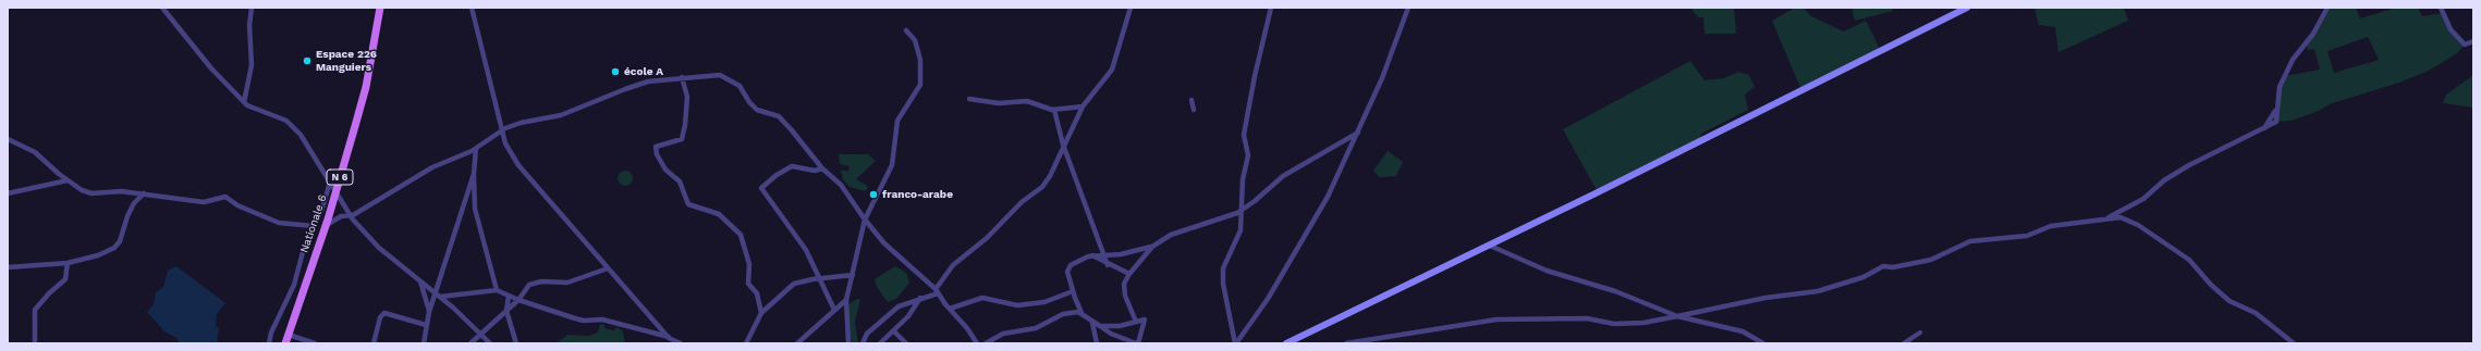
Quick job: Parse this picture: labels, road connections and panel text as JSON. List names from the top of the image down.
{
  "streets": {
    "main road": ["N 6", "Nationale 6"]
  },
  "places": ["Espace 226 Manguiers", "école A", "franco-arabe"]
}
